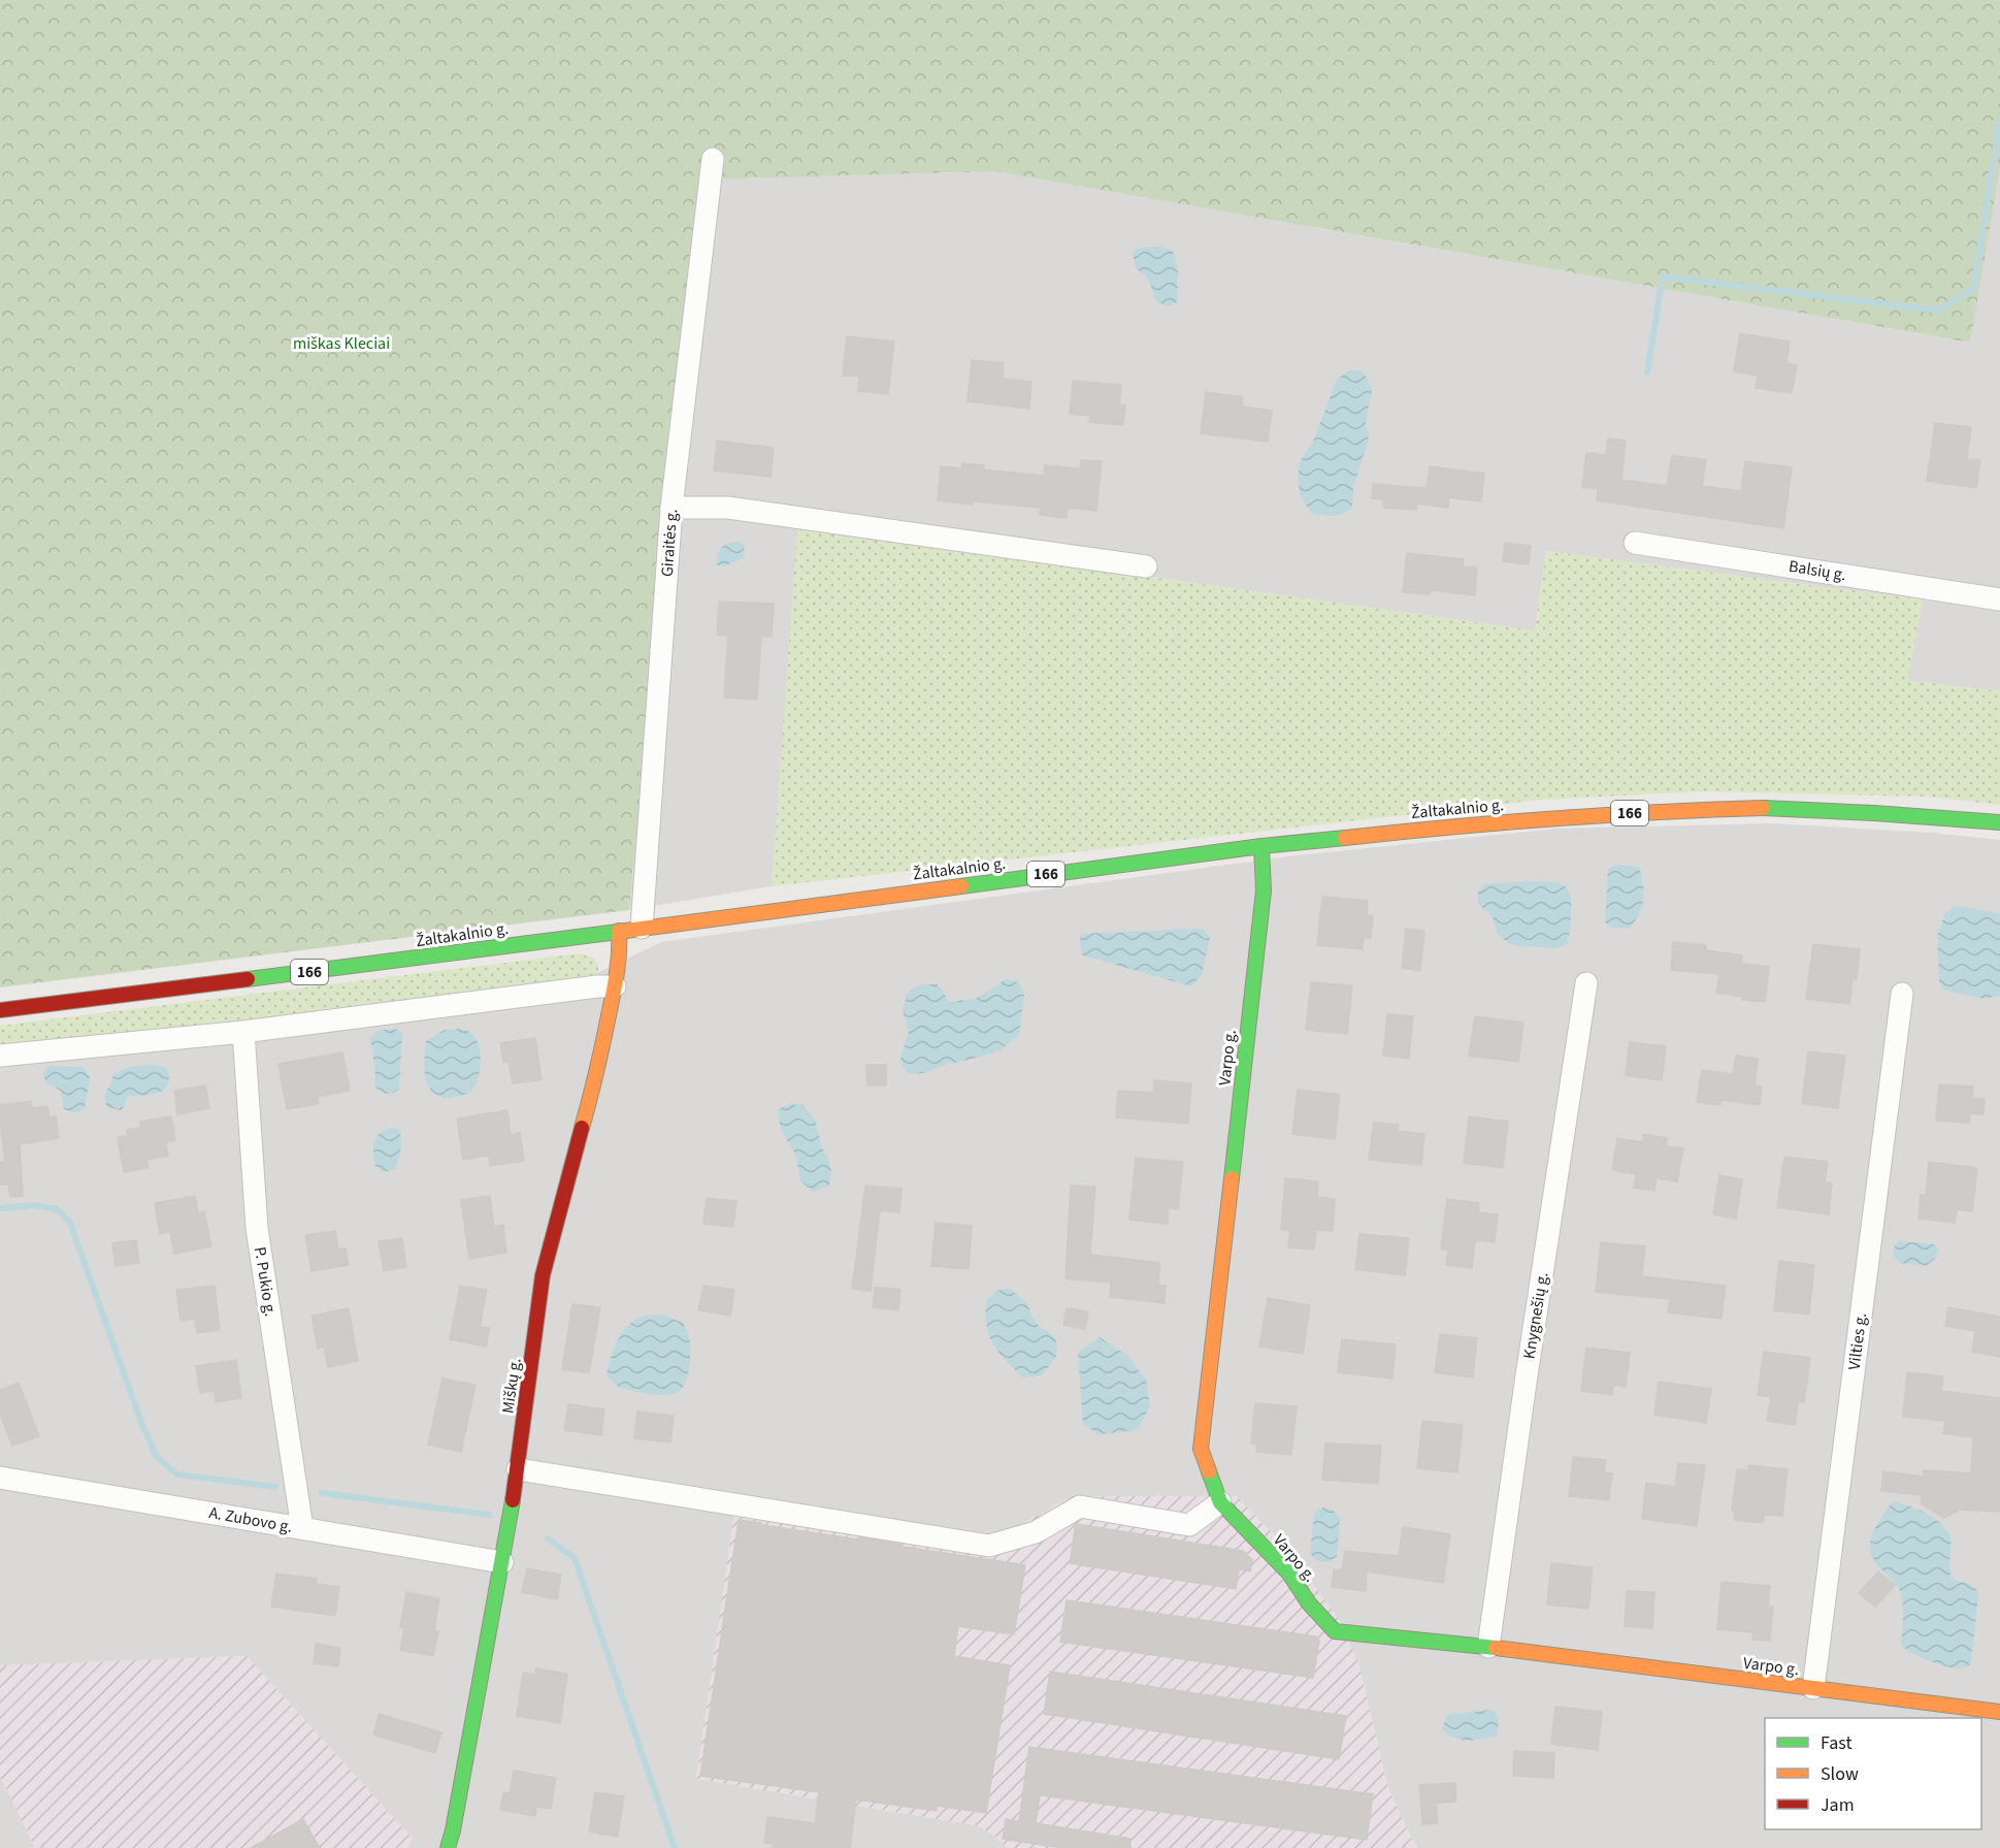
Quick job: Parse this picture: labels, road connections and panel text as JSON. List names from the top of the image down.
{
  "streets": {
    "street": [
      "Giraitės g.",
      "Balsių g.",
      "Žaltakalnio g.",
      "166",
      "Varpo g.",
      "P. Pukio g.",
      "Knygnešių g.",
      "Vilties g.",
      "Miškų g.",
      "A. Zubovo g."
    ]
  },
  "crossings": [
    ["Giraitės g.", "Žaltakalnio g."],
    ["Žaltakalnio g.", "Varpo g."],
    ["Žaltakalnio g.", "Miškų g."],
    ["Varpo g.", "Knygnešių g."],
    ["Varpo g.", "Vilties g."],
    ["P. Pukio g.", "A. Zubovo g."],
    ["Miškų g.", "A. Zubovo g."]
  ],
  "parks": ["miškas Kleciai"],
  "legend": ["Fast", "Slow", "Jam"]
}
